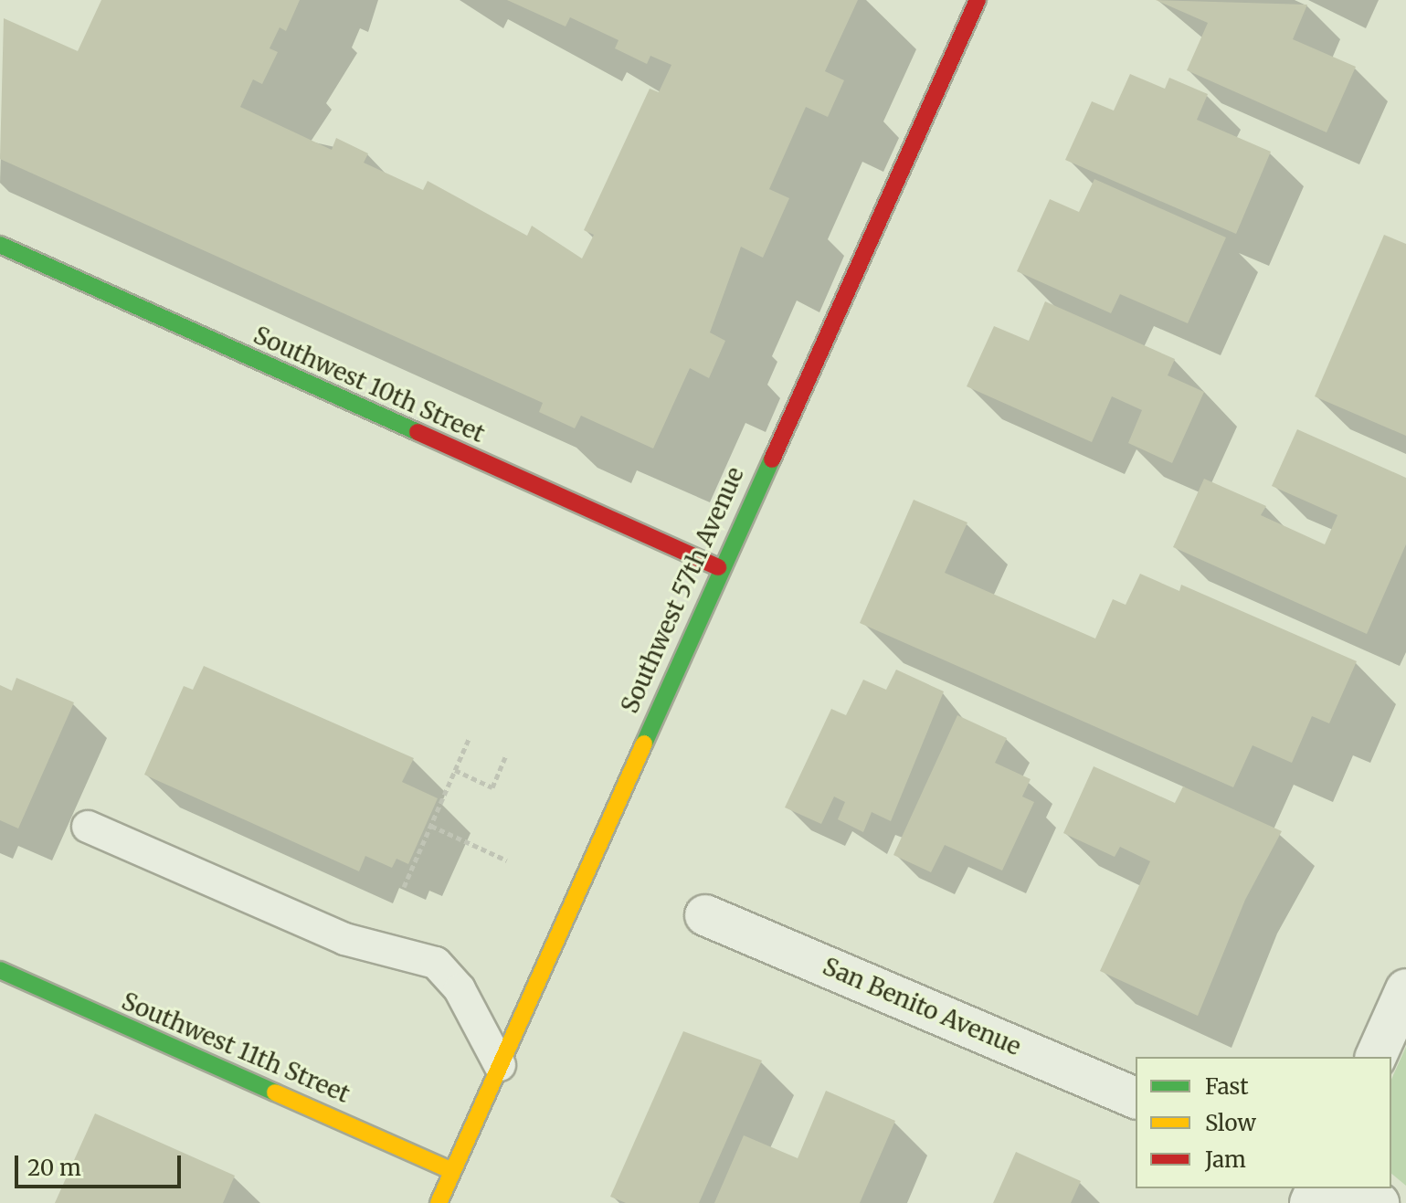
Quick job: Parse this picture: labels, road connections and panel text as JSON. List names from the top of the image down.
{
  "streets": {
    "main road": ["Southwest 10th Street", "Southwest 57th Avenue", "Southwest 11th Street"],
    "street": ["San Benito Avenue"]
  },
  "crossings": [
    ["Southwest 10th Street", "Southwest 57th Avenue"],
    ["Southwest 57th Avenue", "Southwest 11th Street"]
  ],
  "legend": ["Fast", "Slow", "Jam"],
  "scale_bar": "20 m"
}
